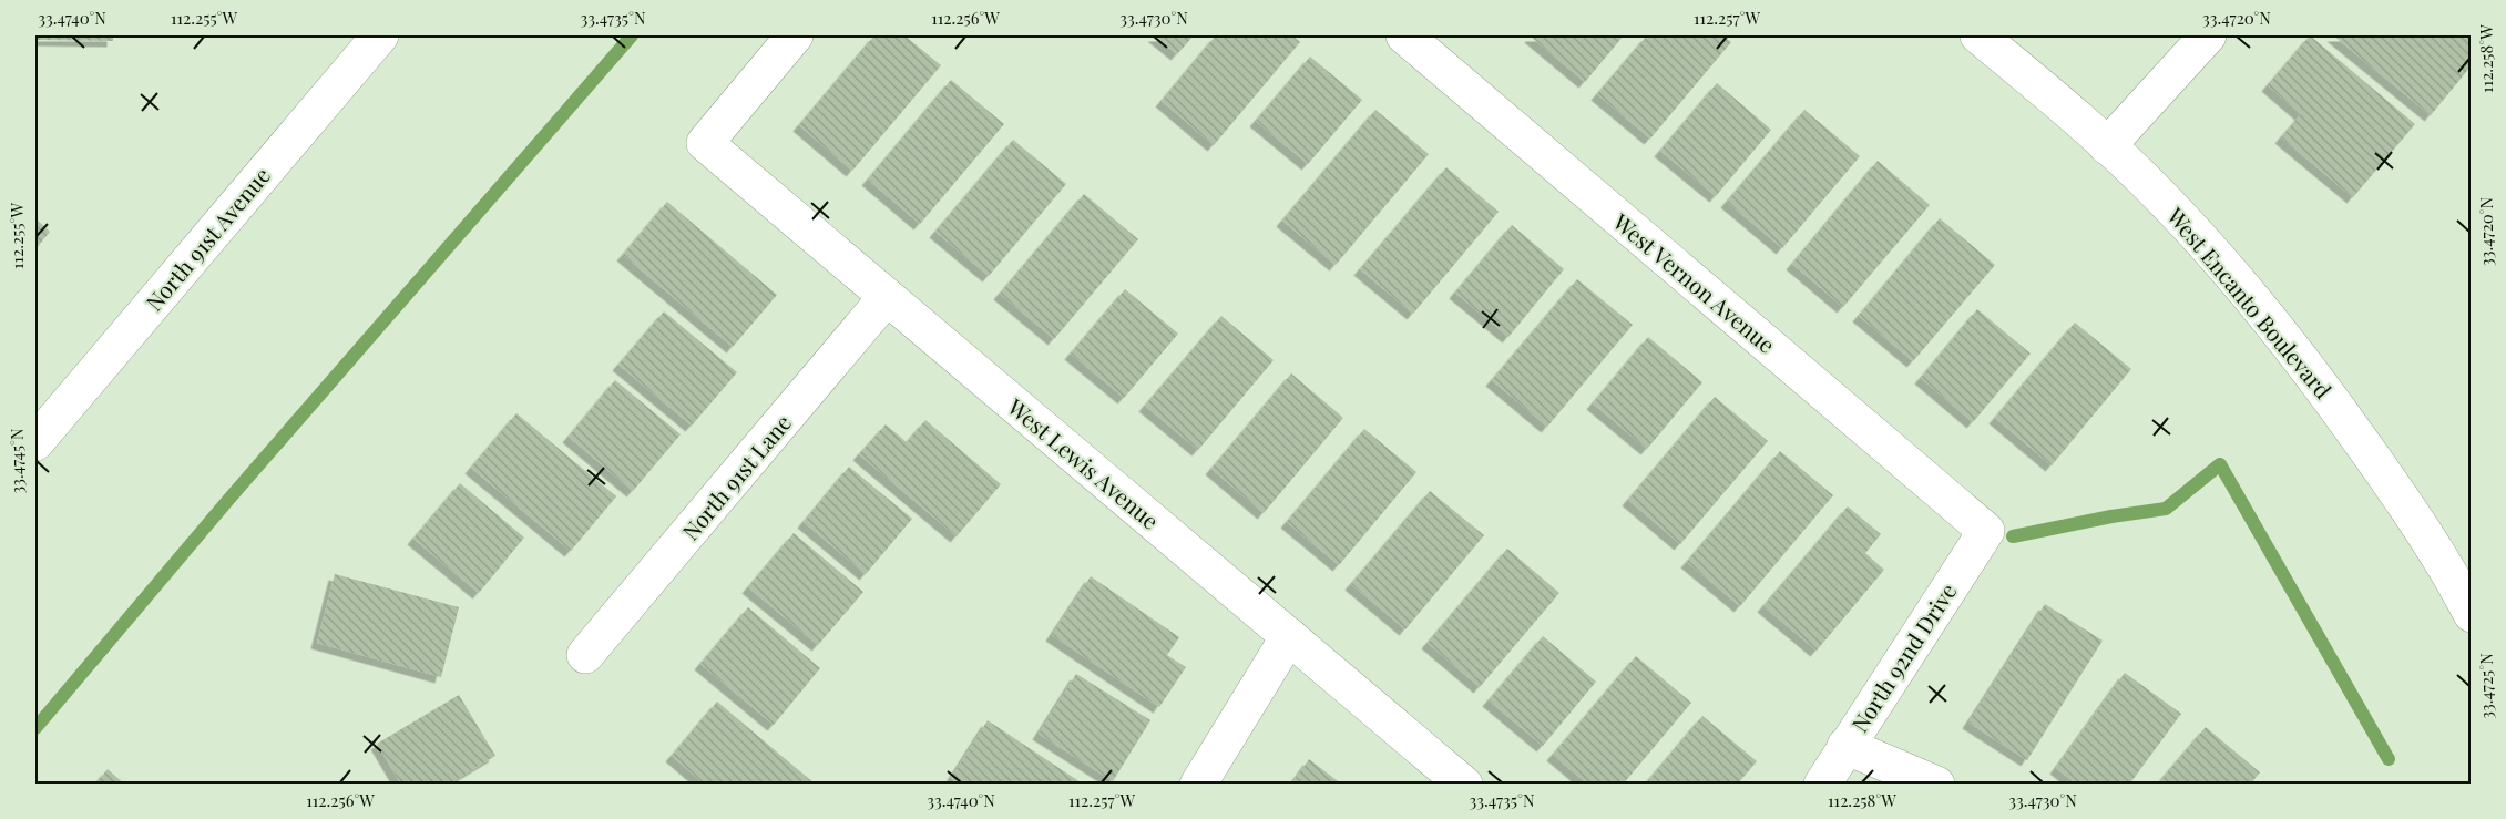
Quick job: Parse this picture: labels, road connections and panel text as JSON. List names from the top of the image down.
{
  "streets": {
    "street": [
      "North 91st Avenue",
      "West Vernon Avenue",
      "West Encanto Boulevard",
      "West Lewis Avenue",
      "North 91st Lane",
      "North 92nd Drive"
    ]
  },
  "crossings": [
    ["West Vernon Avenue", "North 92nd Drive"],
    ["West Lewis Avenue", "North 91st Lane"]
  ],
  "coordinates": [
    "33.4740°N",
    "112.255°W",
    "33.4735°N",
    "112.256°W",
    "33.4730°N",
    "112.257°W",
    "33.4720°N",
    "112.258°W",
    "33.4745°N",
    "33.4725°N"
  ]
}
